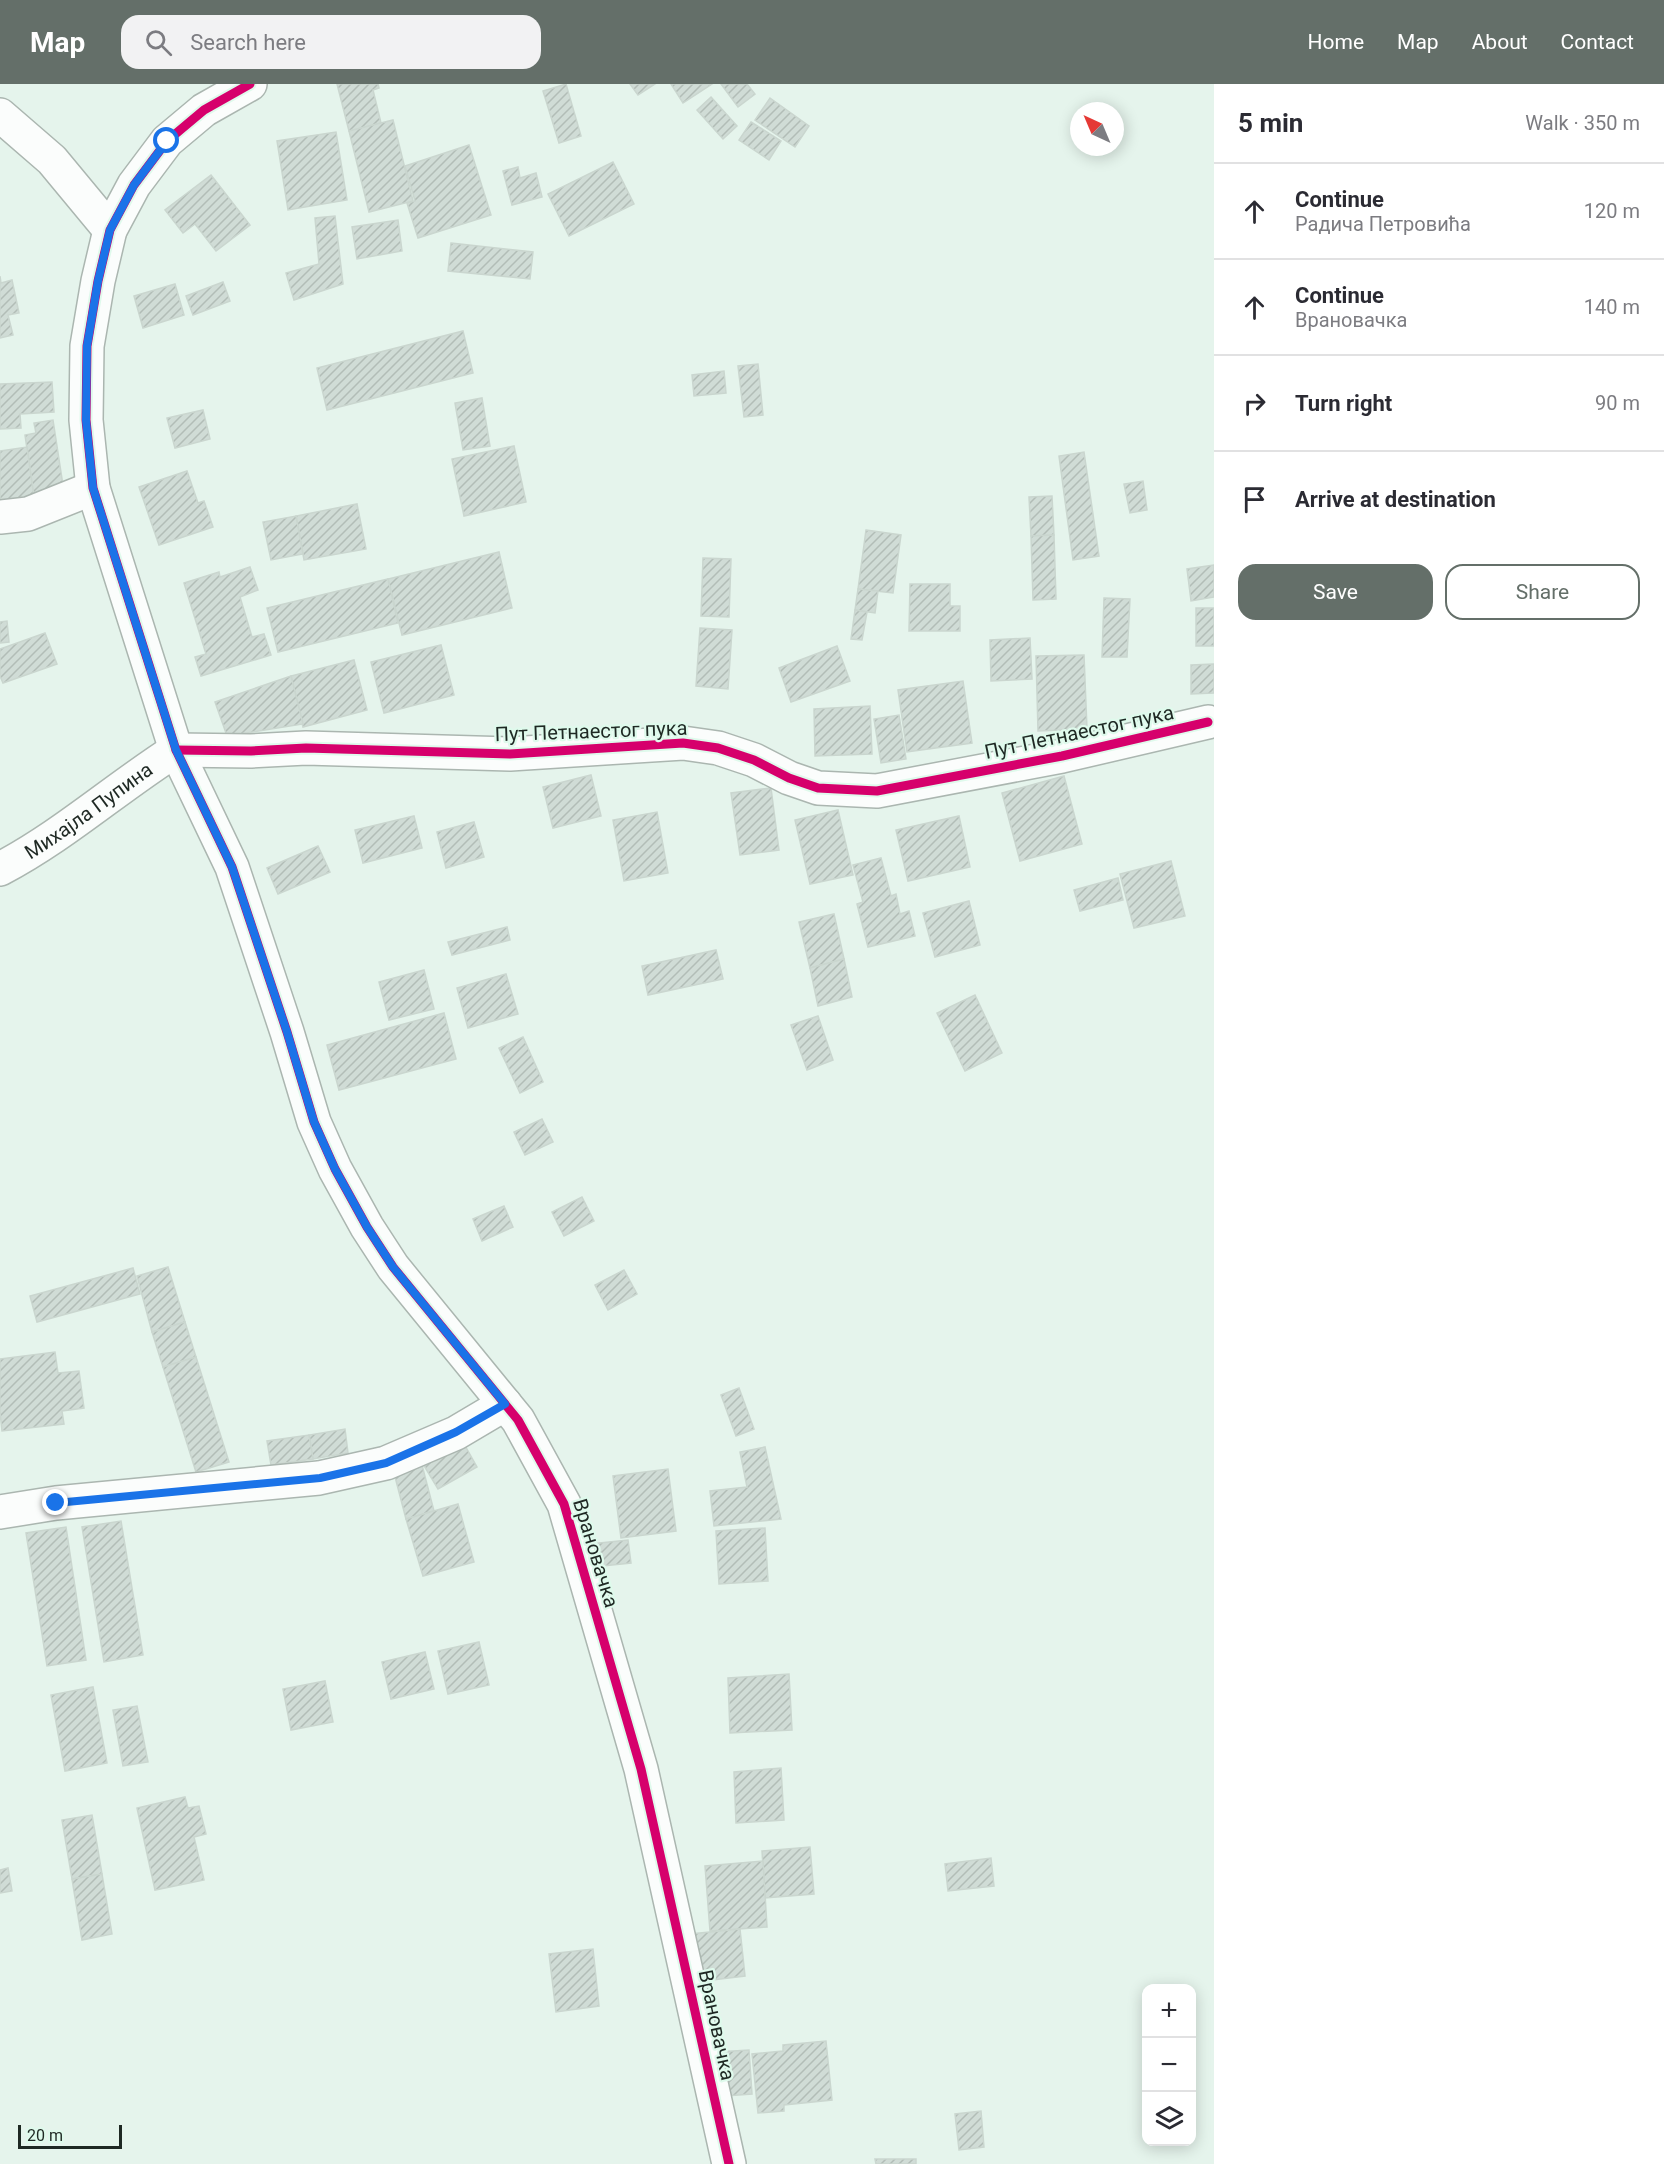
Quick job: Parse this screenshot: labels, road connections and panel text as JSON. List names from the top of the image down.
{
  "streets": {
    "street": ["Пут Петнаестог пука", "Михајла Пупина", "Врановачка"]
  },
  "crossings": [
    ["Пут Петнаестог пука", "Михајла Пупина"],
    ["Пут Петнаестог пука", "Врановачка"],
    ["Михајла Пупина", "Врановачка"]
  ],
  "scale_bar": "20 m",
  "north": "top left",
  "page": {
    "header": "Map",
    "search": "Search here",
    "nav": [
      "Home",
      "Map",
      "About",
      "Contact"
    ],
    "heading": ["5 min", "Walk · 350 m"],
    "list": [
      ["Continue", "Радича Петровића", "120 m"],
      ["Continue", "Врановачка", "140 m"],
      ["Turn right", "90 m"],
      "Arrive at destination"
    ],
    "buttons": ["Save", "Share"],
    "map_buttons": ["+", "−"],
    "scale": "20 m"
  }
}
